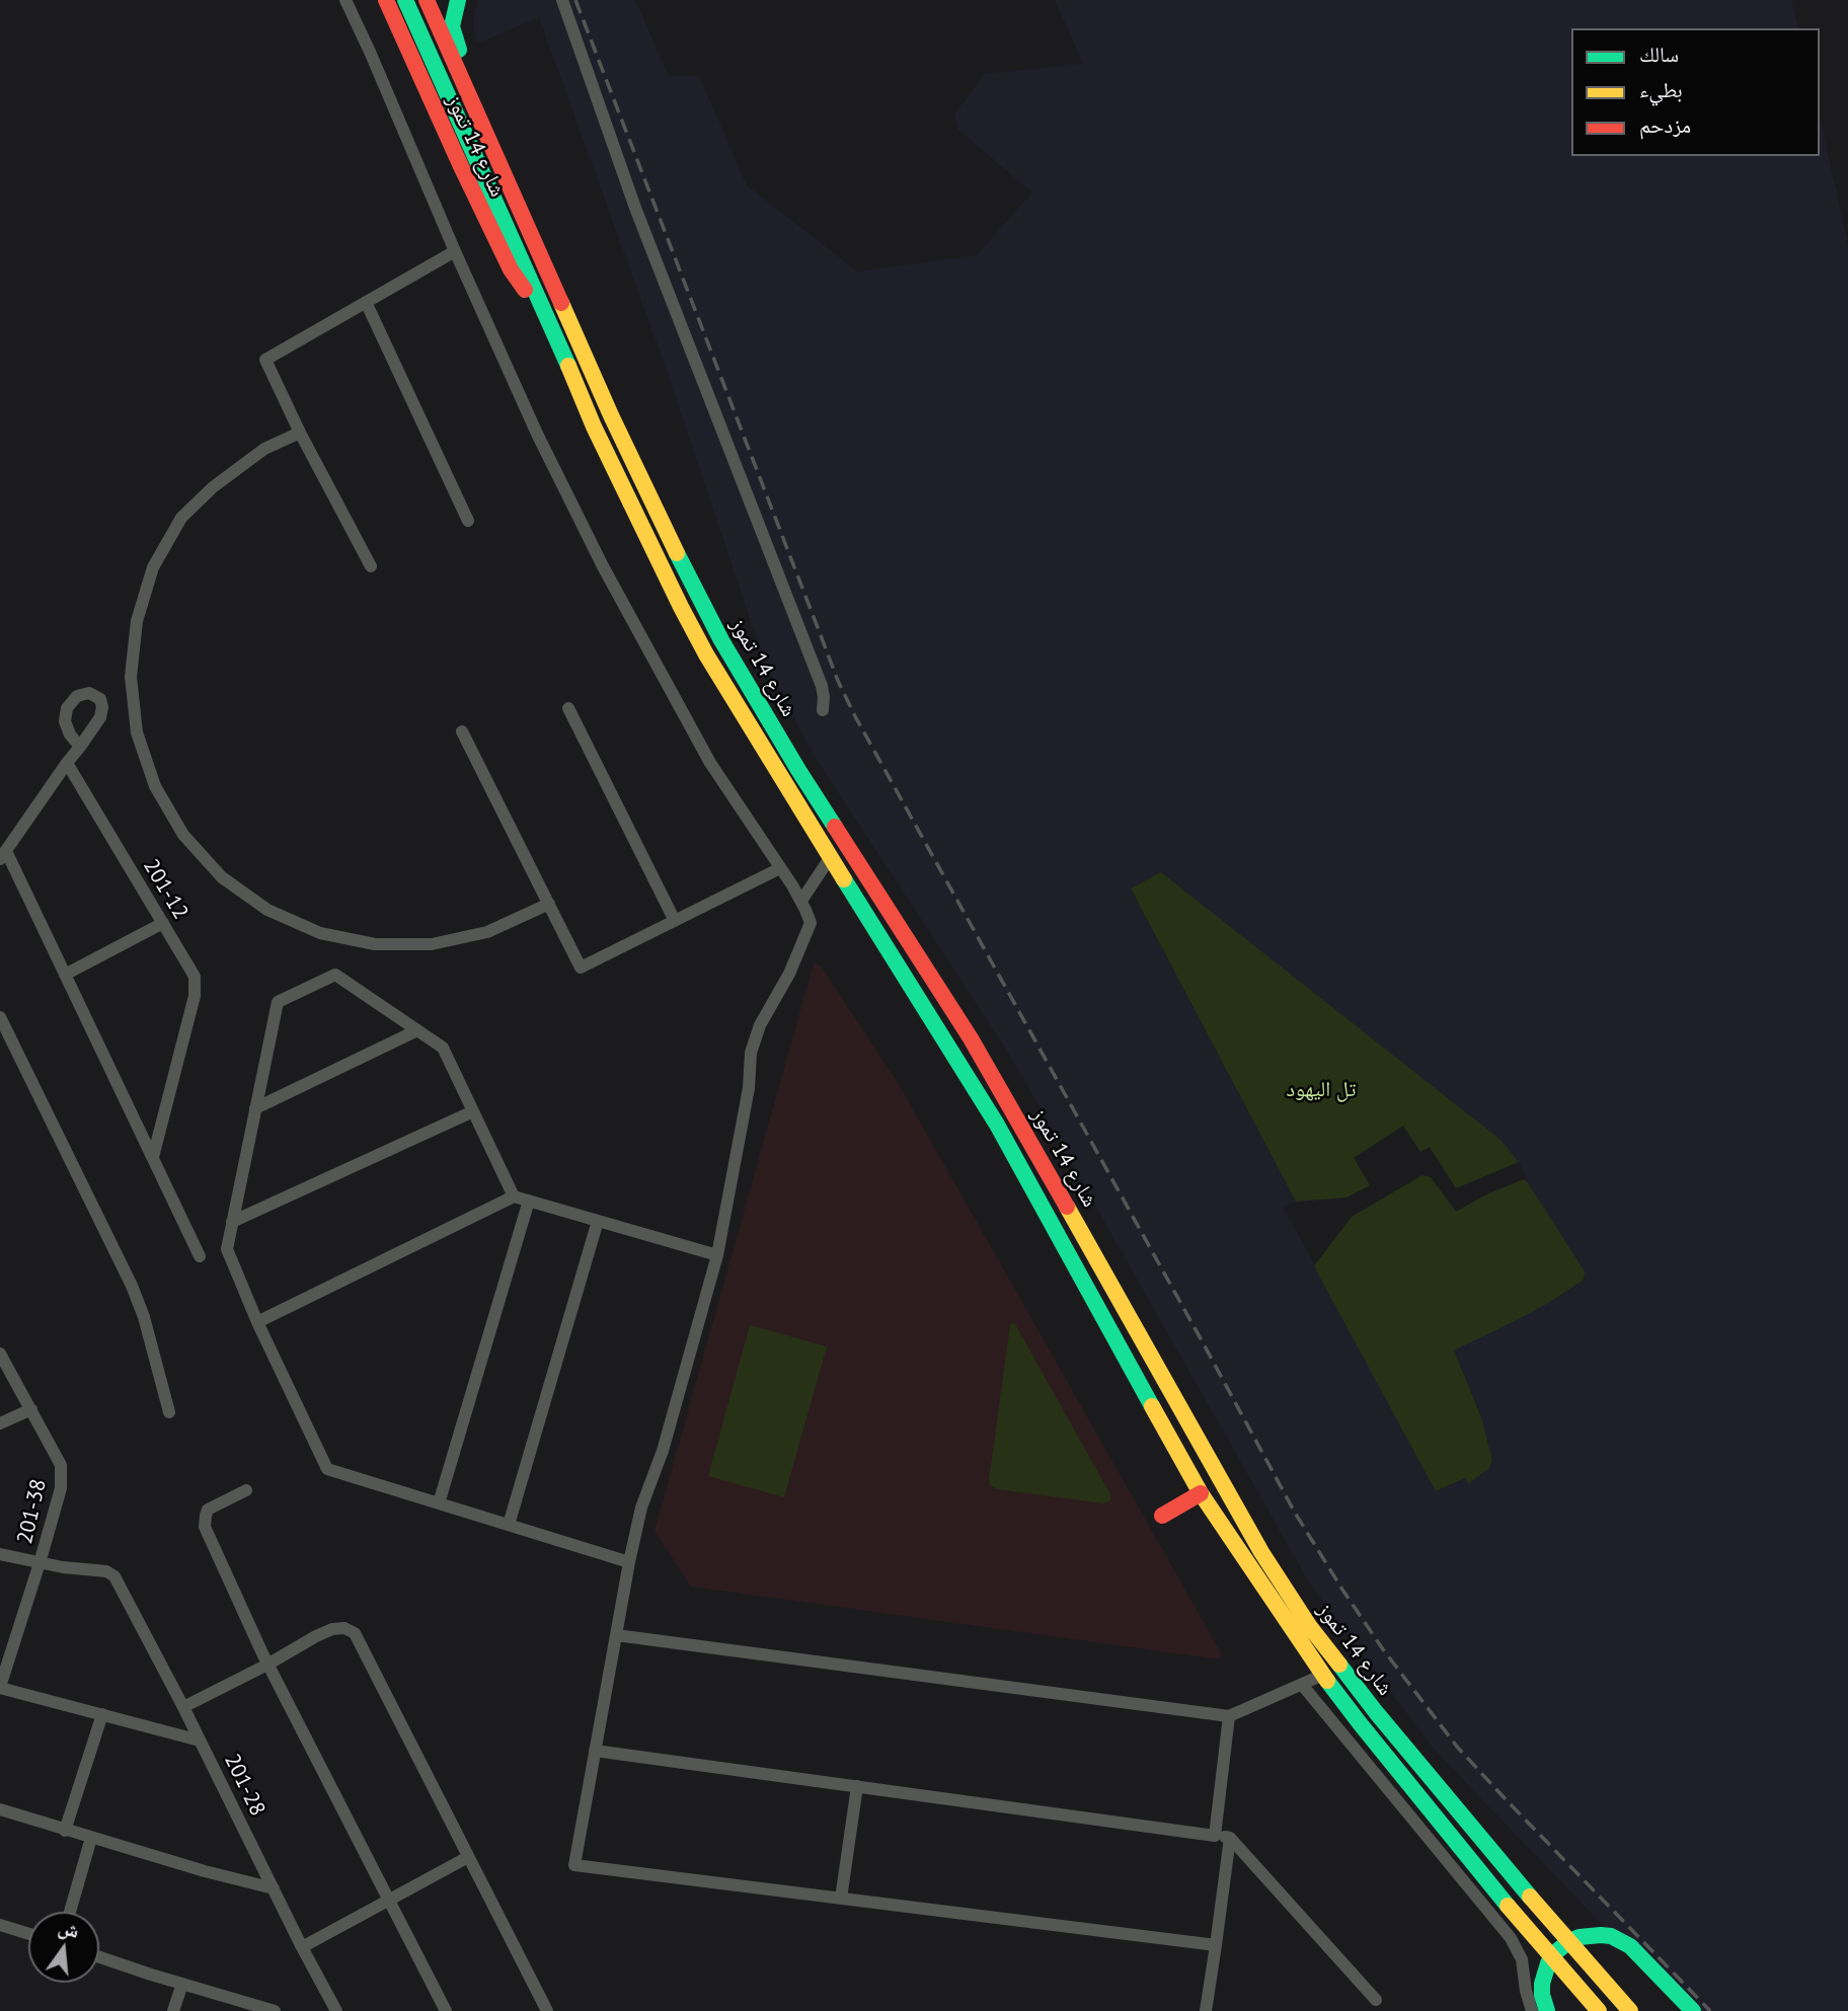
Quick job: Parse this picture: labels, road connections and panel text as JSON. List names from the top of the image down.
{
  "streets": {
    "main road": ["شارع 14 تموز"],
    "street": ["201-12", "201-38", "201-28"]
  },
  "crossings": [
    ["201-38", "201-28"]
  ],
  "parks": ["تل اليهود"],
  "legend": ["سالك", "بطيء", "مزدحم"],
  "north": "top"
}
